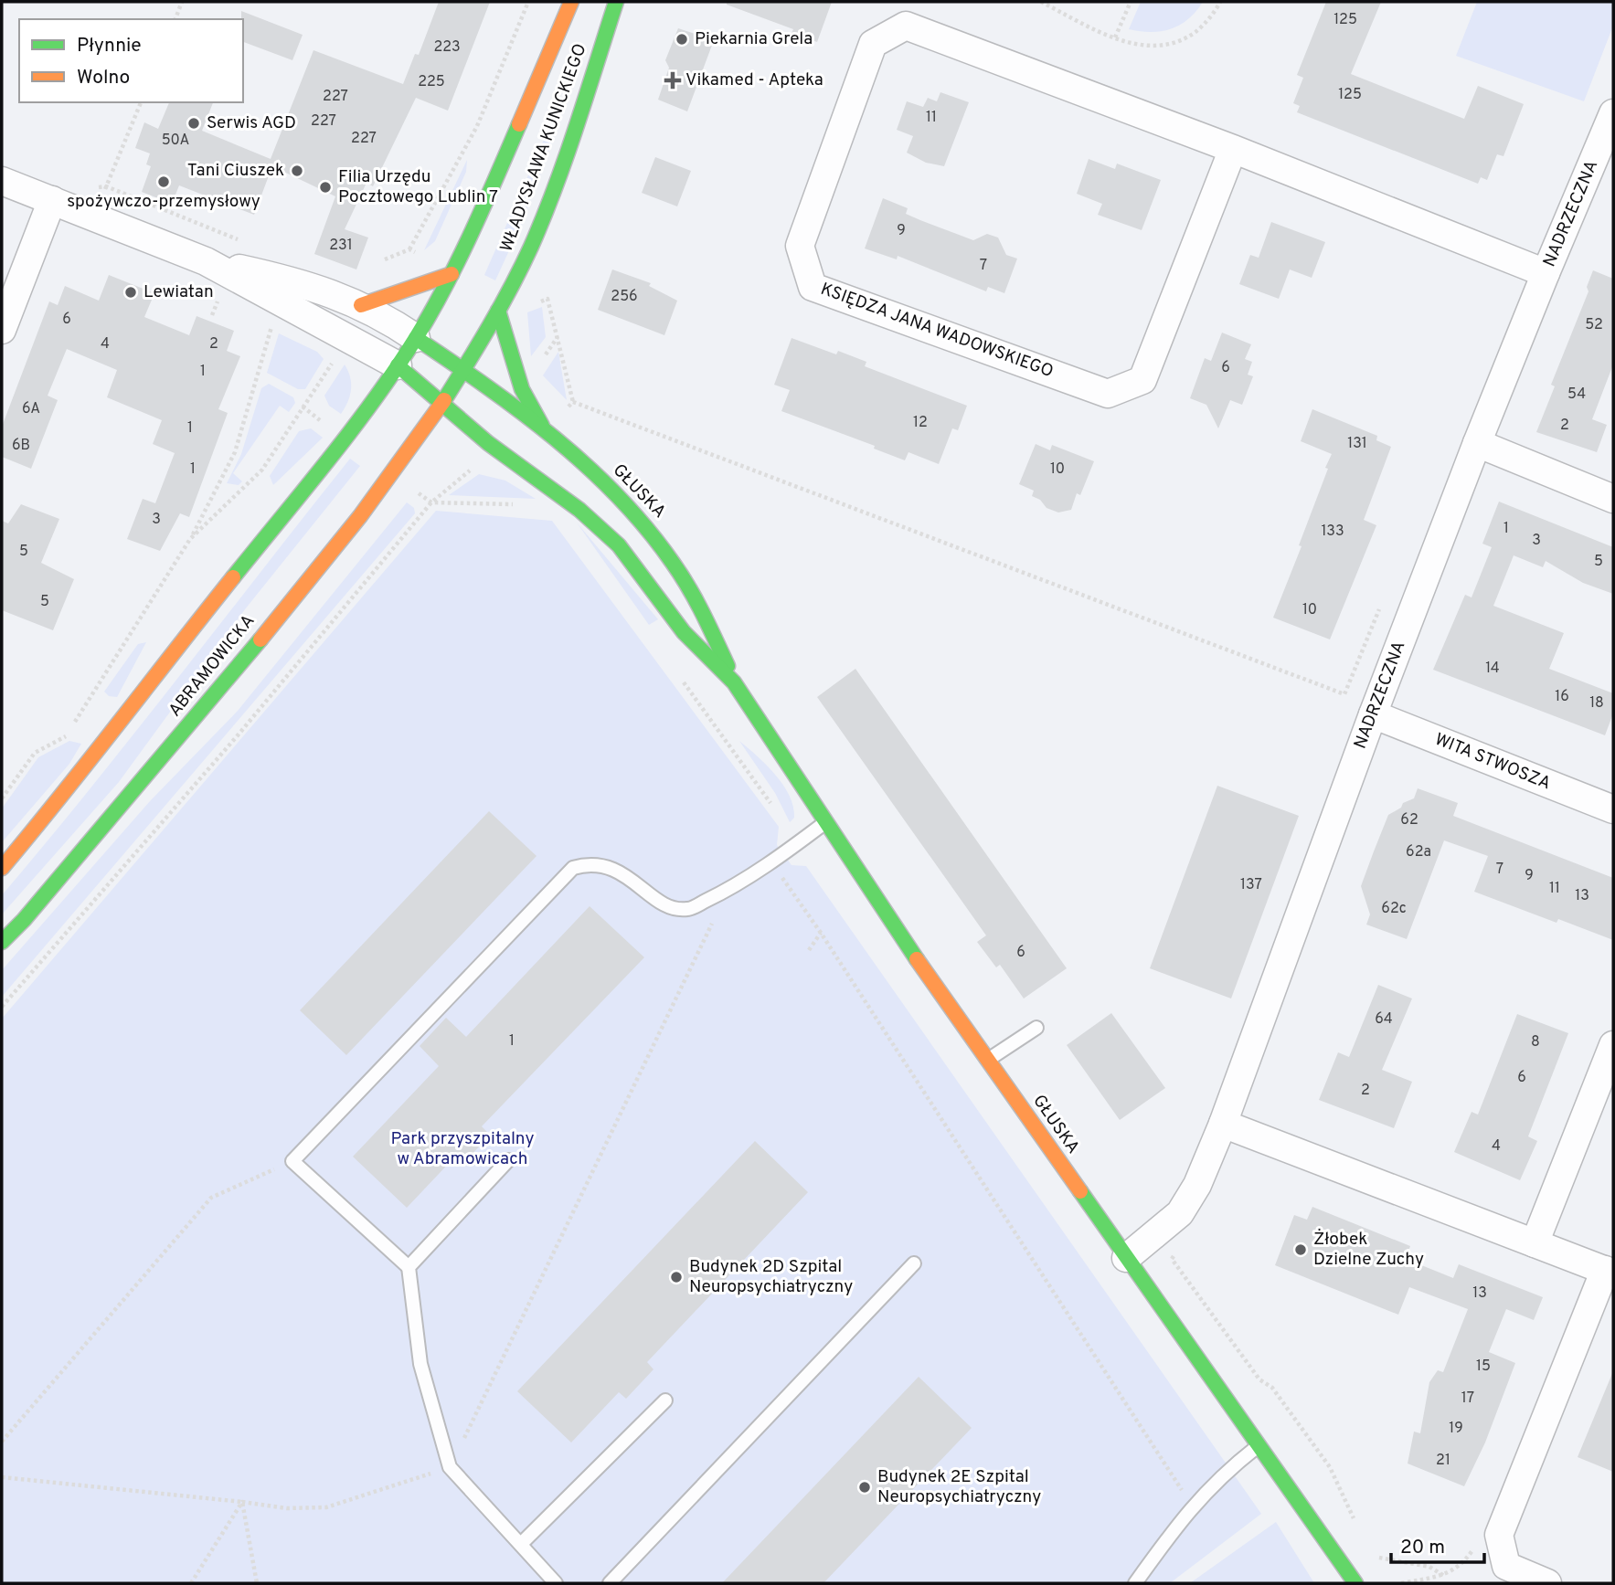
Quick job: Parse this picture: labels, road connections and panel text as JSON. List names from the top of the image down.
{
  "streets": {
    "main road": ["WŁADYSŁAWA KUNICKIEGO", "GŁUSKA", "ABRAMOWICKA"],
    "street": ["NADRZECZNA", "KSIĘDZA JANA WADOWSKIEGO", "WITA STWOSZA"]
  },
  "crossings": [
    ["WŁADYSŁAWA KUNICKIEGO", "GŁUSKA"],
    ["WŁADYSŁAWA KUNICKIEGO", "ABRAMOWICKA"],
    ["NADRZECZNA", "KSIĘDZA JANA WADOWSKIEGO"],
    ["NADRZECZNA", "GŁUSKA"],
    ["NADRZECZNA", "WITA STWOSZA"],
    ["GŁUSKA", "ABRAMOWICKA"]
  ],
  "parks": ["Park przyszpitalny w Abramowicach"],
  "places": {
    "other": [
      "Piekarnia Grela",
      "Serwis AGD",
      "Tani Ciuszek",
      "spożywczo-przemysłowy",
      "Filia Urzędu Pocztowego Lublin 7",
      "Lewiatan",
      "Żłobek Dzielne Zuchy",
      "Budynek 2D Szpital Neuropsychiatryczny",
      "Budynek 2E Szpital Neuropsychiatryczny"
    ],
    "health": ["Vikamed - Apteka"]
  },
  "house_numbers": [
    "125",
    "223",
    "225",
    "125",
    "227",
    "11",
    "227",
    "227",
    "50A",
    "9",
    "231",
    "7",
    "256",
    "6",
    "52",
    "4",
    "2",
    "6",
    "1",
    "54",
    "6A",
    "12",
    "2",
    "1",
    "131",
    "6B",
    "1",
    "10",
    "3",
    "1",
    "133",
    "3",
    "5",
    "5",
    "5",
    "10",
    "14",
    "16",
    "18",
    "62",
    "62a",
    "7",
    "9",
    "137",
    "11",
    "13",
    "62c",
    "6",
    "64",
    "1",
    "8",
    "6",
    "2",
    "4",
    "13",
    "15",
    "17",
    "19",
    "21"
  ],
  "legend": ["Płynnie", "Wolno"],
  "scale_bar": "20 m"
}
